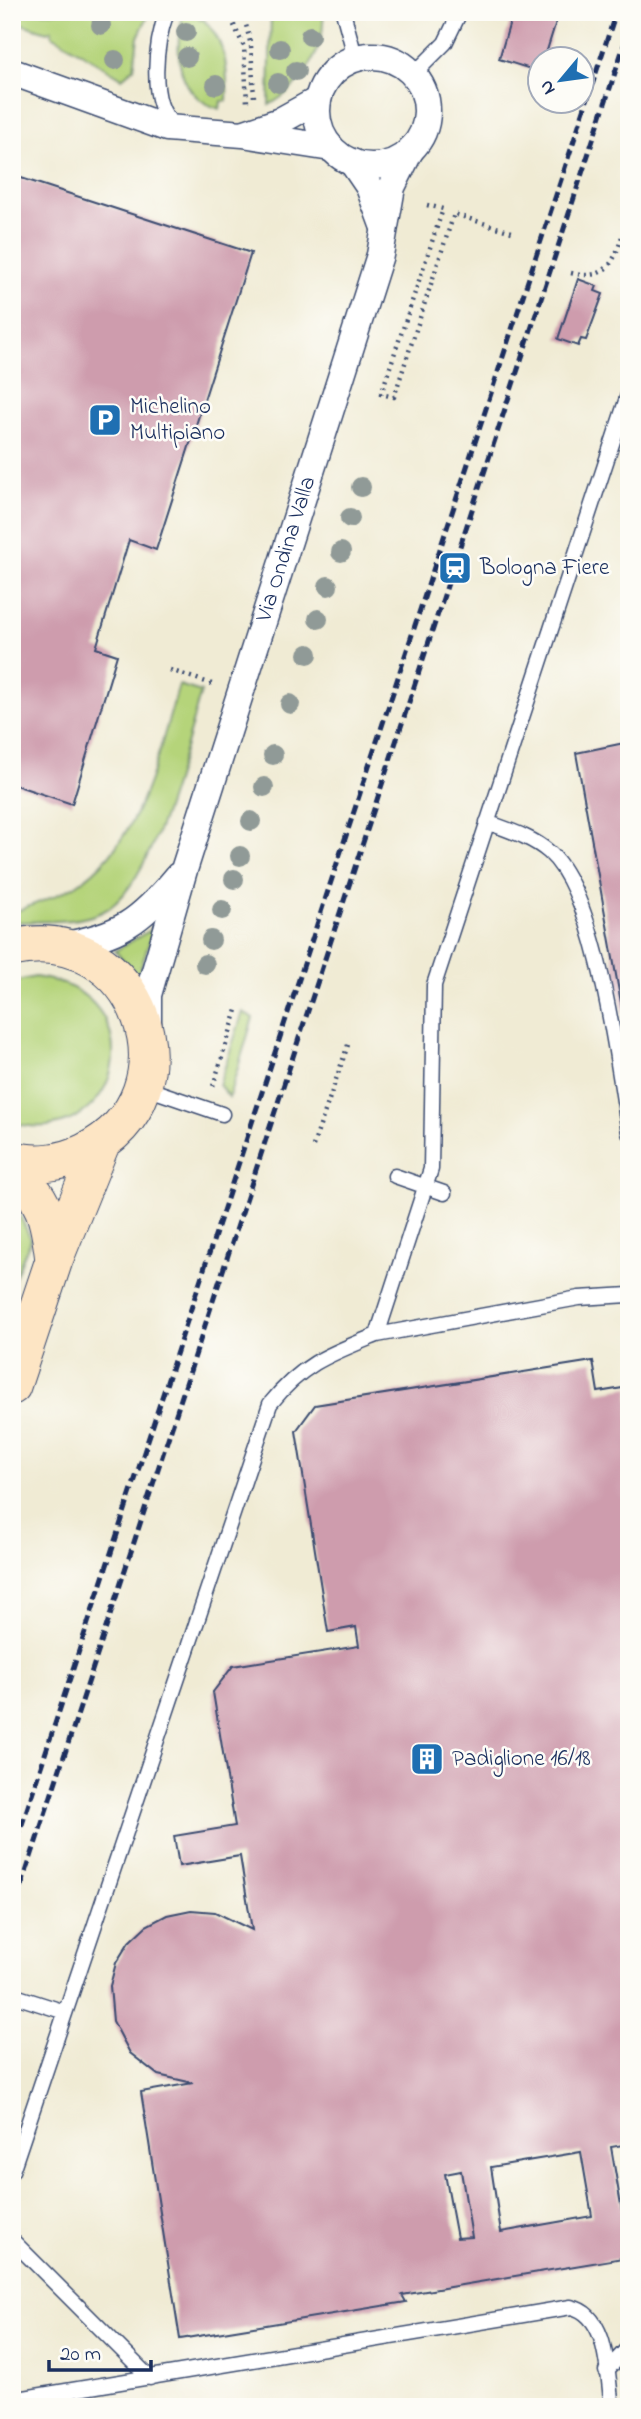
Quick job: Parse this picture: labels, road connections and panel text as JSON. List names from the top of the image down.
{
  "streets": {
    "street": ["Via Ondina Valla"]
  },
  "places": {
    "parking": ["Michelino Multipiano"],
    "station": ["Bologna Fiere"],
    "building": ["Padiglione 16/18"]
  },
  "scale_bar": "20 m",
  "north": "bottom left"
}
